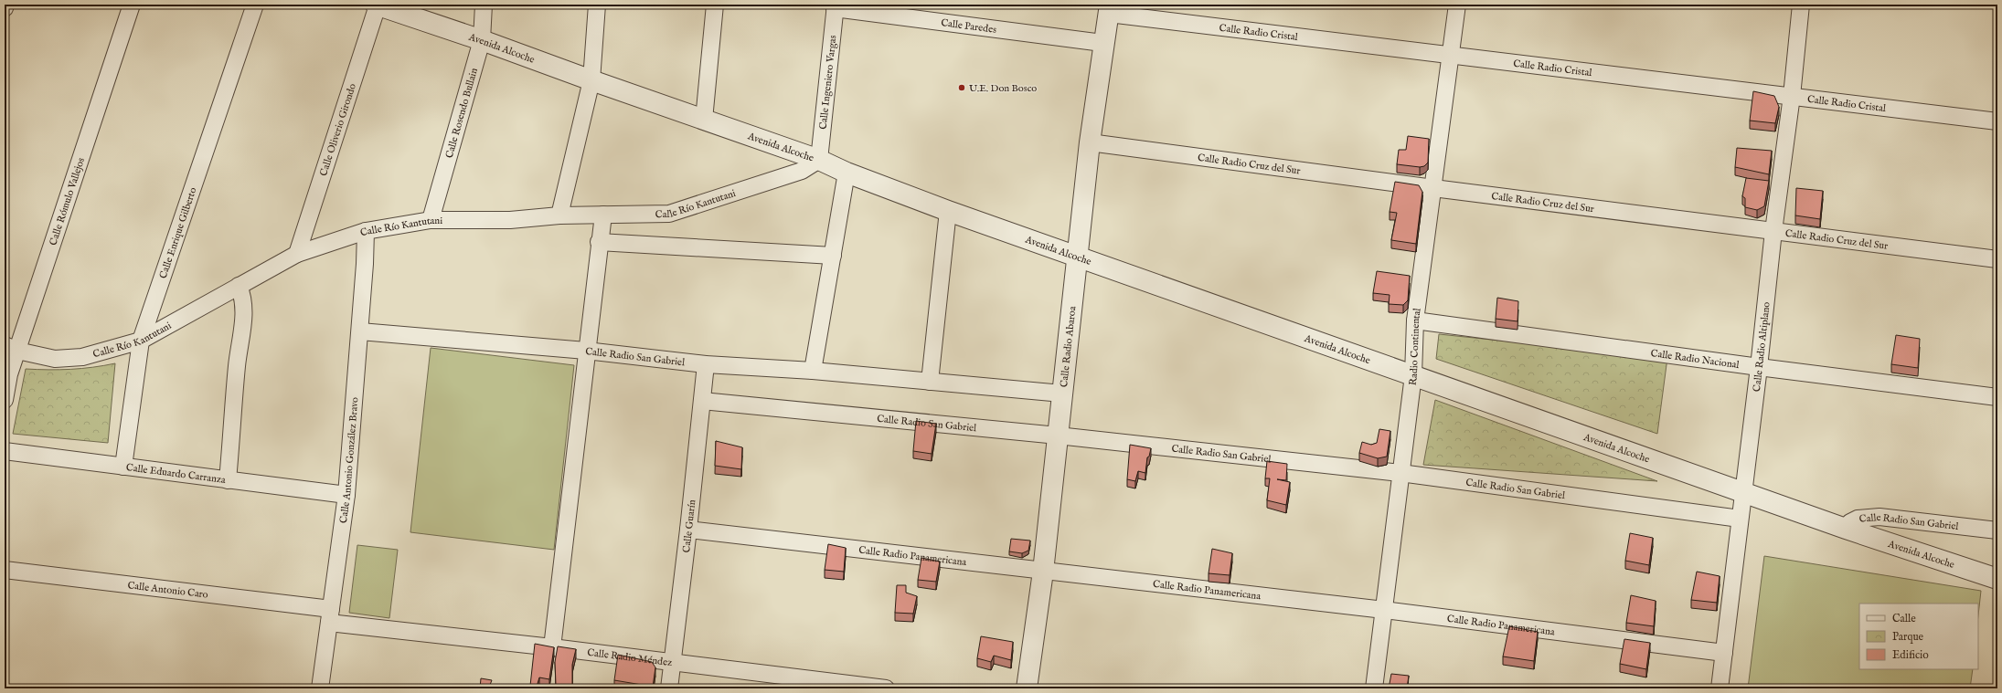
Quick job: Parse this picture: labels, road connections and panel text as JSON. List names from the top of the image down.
{
  "streets": {
    "street": [
      "Calle Paredes",
      "Calle Radio Cristal",
      "Avenida Alcoche",
      "Calle Ingeniero Vargas",
      "Calle Rosendo Bullain",
      "Calle Oliverio Girondo",
      "Calle Radio Cruz del Sur",
      "Calle Rómulo Vallejos",
      "Calle Río Kantutani",
      "Calle Enrique Gilberto",
      "Calle Radio Abaroa",
      "Radio Continental",
      "Calle Radio Altiplano",
      "Calle Radio San Gabriel",
      "Calle Radio Nacional",
      "Calle Antonio González Bravo",
      "Calle Eduardo Carranza",
      "Calle Guarín",
      "Calle Radio Panamericana",
      "Calle Antonio Caro",
      "Calle Radio Méndez"
    ]
  },
  "crossings": [
    ["Calle Paredes", "Calle Ingeniero Vargas"],
    ["Calle Paredes", "Calle Radio Abaroa"],
    ["Calle Radio Cristal", "Calle Radio Abaroa"],
    ["Calle Radio Cristal", "Radio Continental"],
    ["Calle Radio Cristal", "Calle Radio Altiplano"],
    ["Avenida Alcoche", "Calle Ingeniero Vargas"],
    ["Avenida Alcoche", "Calle Rosendo Bullain"],
    ["Avenida Alcoche", "Calle Oliverio Girondo"],
    ["Avenida Alcoche", "Calle Río Kantutani"],
    ["Avenida Alcoche", "Calle Radio Abaroa"],
    ["Avenida Alcoche", "Radio Continental"],
    ["Avenida Alcoche", "Calle Radio Altiplano"],
    ["Avenida Alcoche", "Calle Radio San Gabriel"],
    ["Calle Ingeniero Vargas", "Calle Río Kantutani"],
    ["Calle Rosendo Bullain", "Calle Río Kantutani"],
    ["Calle Oliverio Girondo", "Calle Río Kantutani"],
    ["Calle Radio Cruz del Sur", "Calle Radio Abaroa"],
    ["Calle Radio Cruz del Sur", "Radio Continental"],
    ["Calle Radio Cruz del Sur", "Calle Radio Altiplano"],
    ["Calle Rómulo Vallejos", "Calle Río Kantutani"],
    ["Calle Río Kantutani", "Calle Enrique Gilberto"],
    ["Calle Río Kantutani", "Calle Antonio González Bravo"],
    ["Calle Enrique Gilberto", "Calle Eduardo Carranza"],
    ["Calle Radio Abaroa", "Calle Radio San Gabriel"],
    ["Calle Radio Abaroa", "Calle Radio Panamericana"],
    ["Radio Continental", "Calle Radio San Gabriel"],
    ["Radio Continental", "Calle Radio Nacional"],
    ["Radio Continental", "Calle Radio Panamericana"],
    ["Calle Radio Altiplano", "Calle Radio San Gabriel"],
    ["Calle Radio Altiplano", "Calle Radio Nacional"],
    ["Calle Radio Altiplano", "Calle Radio Panamericana"],
    ["Calle Radio San Gabriel", "Calle Antonio González Bravo"],
    ["Calle Radio San Gabriel", "Calle Guarín"],
    ["Calle Antonio González Bravo", "Calle Eduardo Carranza"],
    ["Calle Antonio González Bravo", "Calle Antonio Caro"],
    ["Calle Antonio González Bravo", "Calle Radio Méndez"],
    ["Calle Guarín", "Calle Radio Panamericana"],
    ["Calle Guarín", "Calle Radio Méndez"],
    ["Calle Antonio Caro", "Calle Radio Méndez"]
  ],
  "places": ["U.E. Don Bosco"],
  "legend": ["Calle", "Parque", "Edificio"]
}
